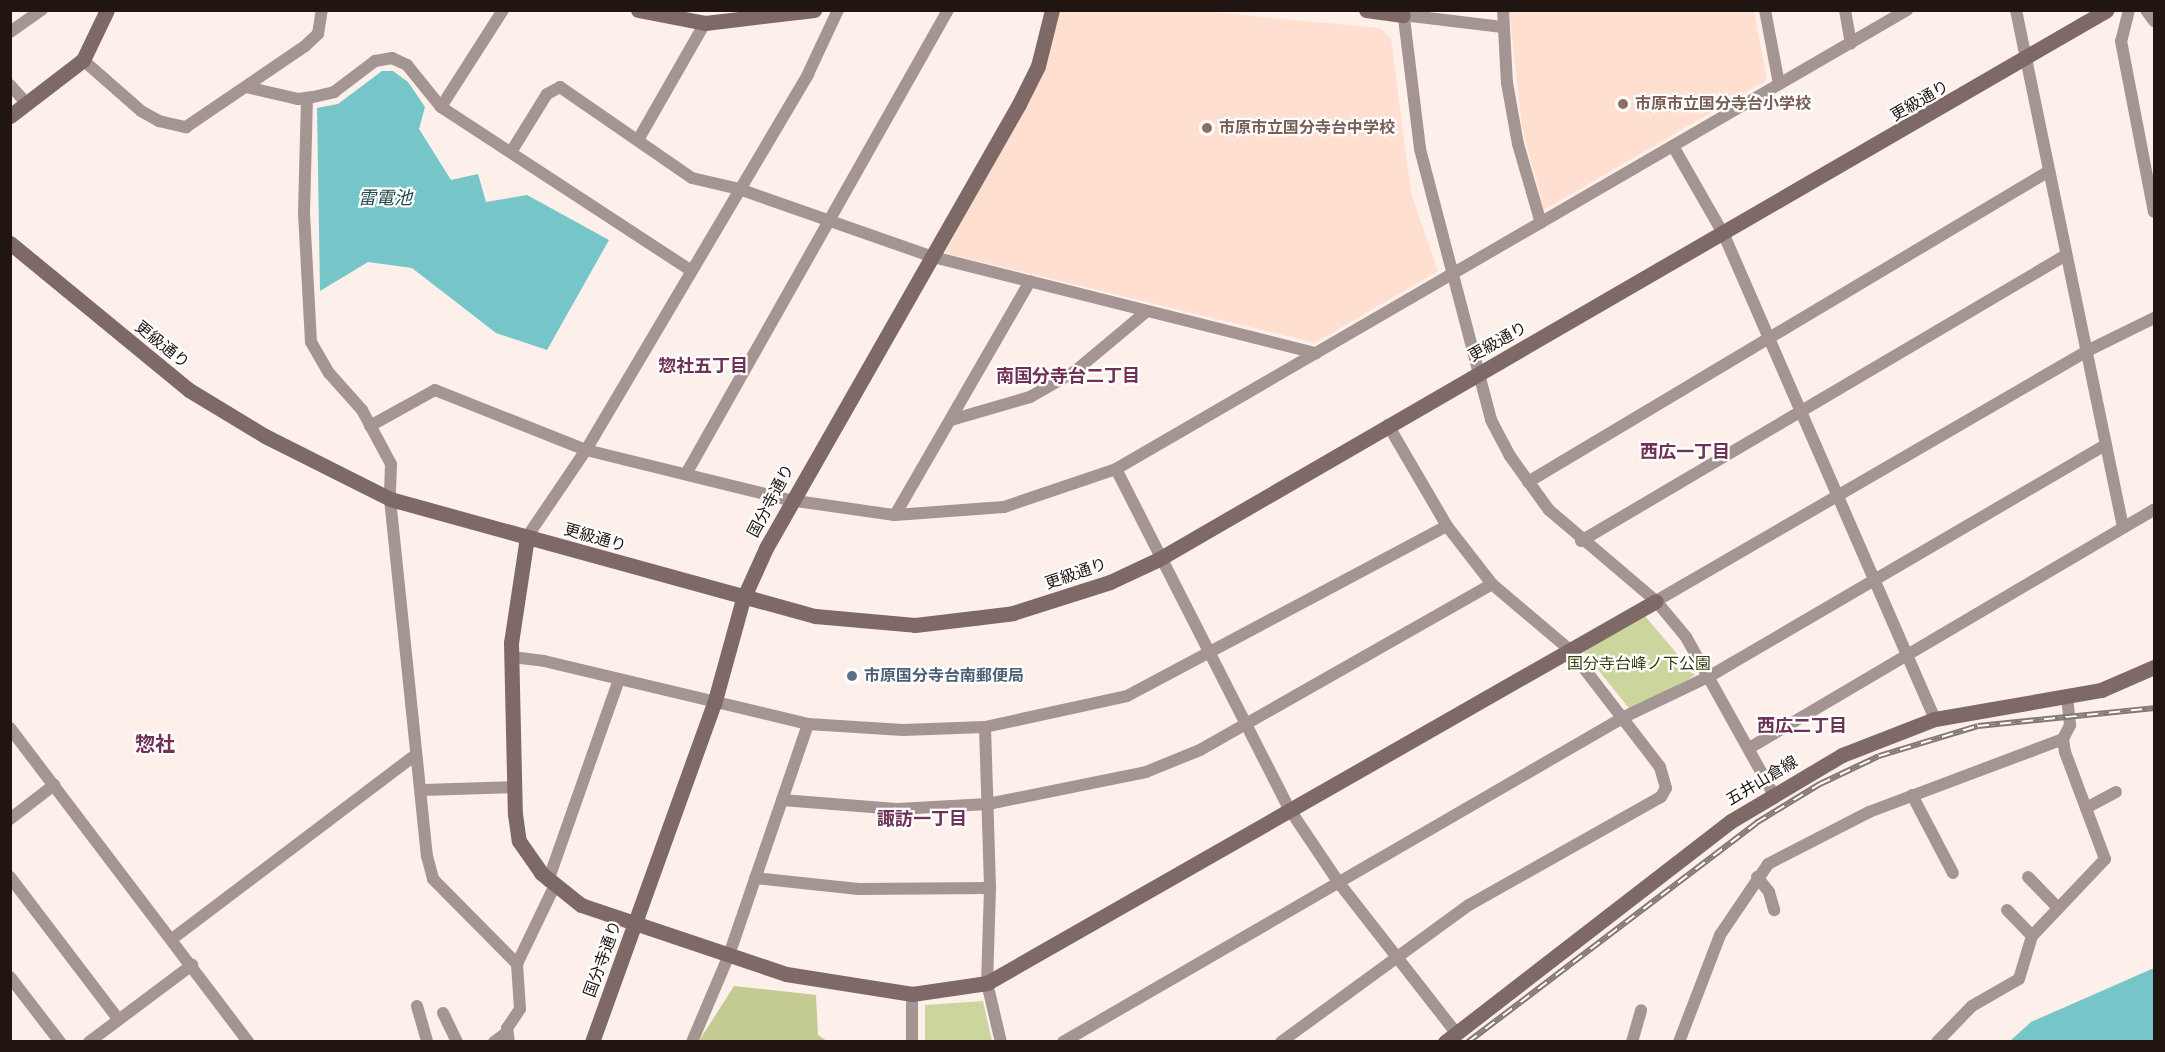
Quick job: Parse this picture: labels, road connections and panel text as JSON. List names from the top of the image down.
{
  "streets": {
    "street": ["更級通り", "国分寺通り", "五井山倉線"]
  },
  "crossings": [
    ["更級通り", "国分寺通り"]
  ],
  "districts": [
    "惣社五丁目",
    "南国分寺台二丁目",
    "西広一丁目",
    "西広二丁目",
    "惣社",
    "諏訪一丁目"
  ],
  "water": ["雷電池"],
  "parks": ["国分寺台峰ノ下公園"],
  "places": ["市原市立国分寺台小学校", "市原市立国分寺台中学校", "市原国分寺台南郵便局"]
}
